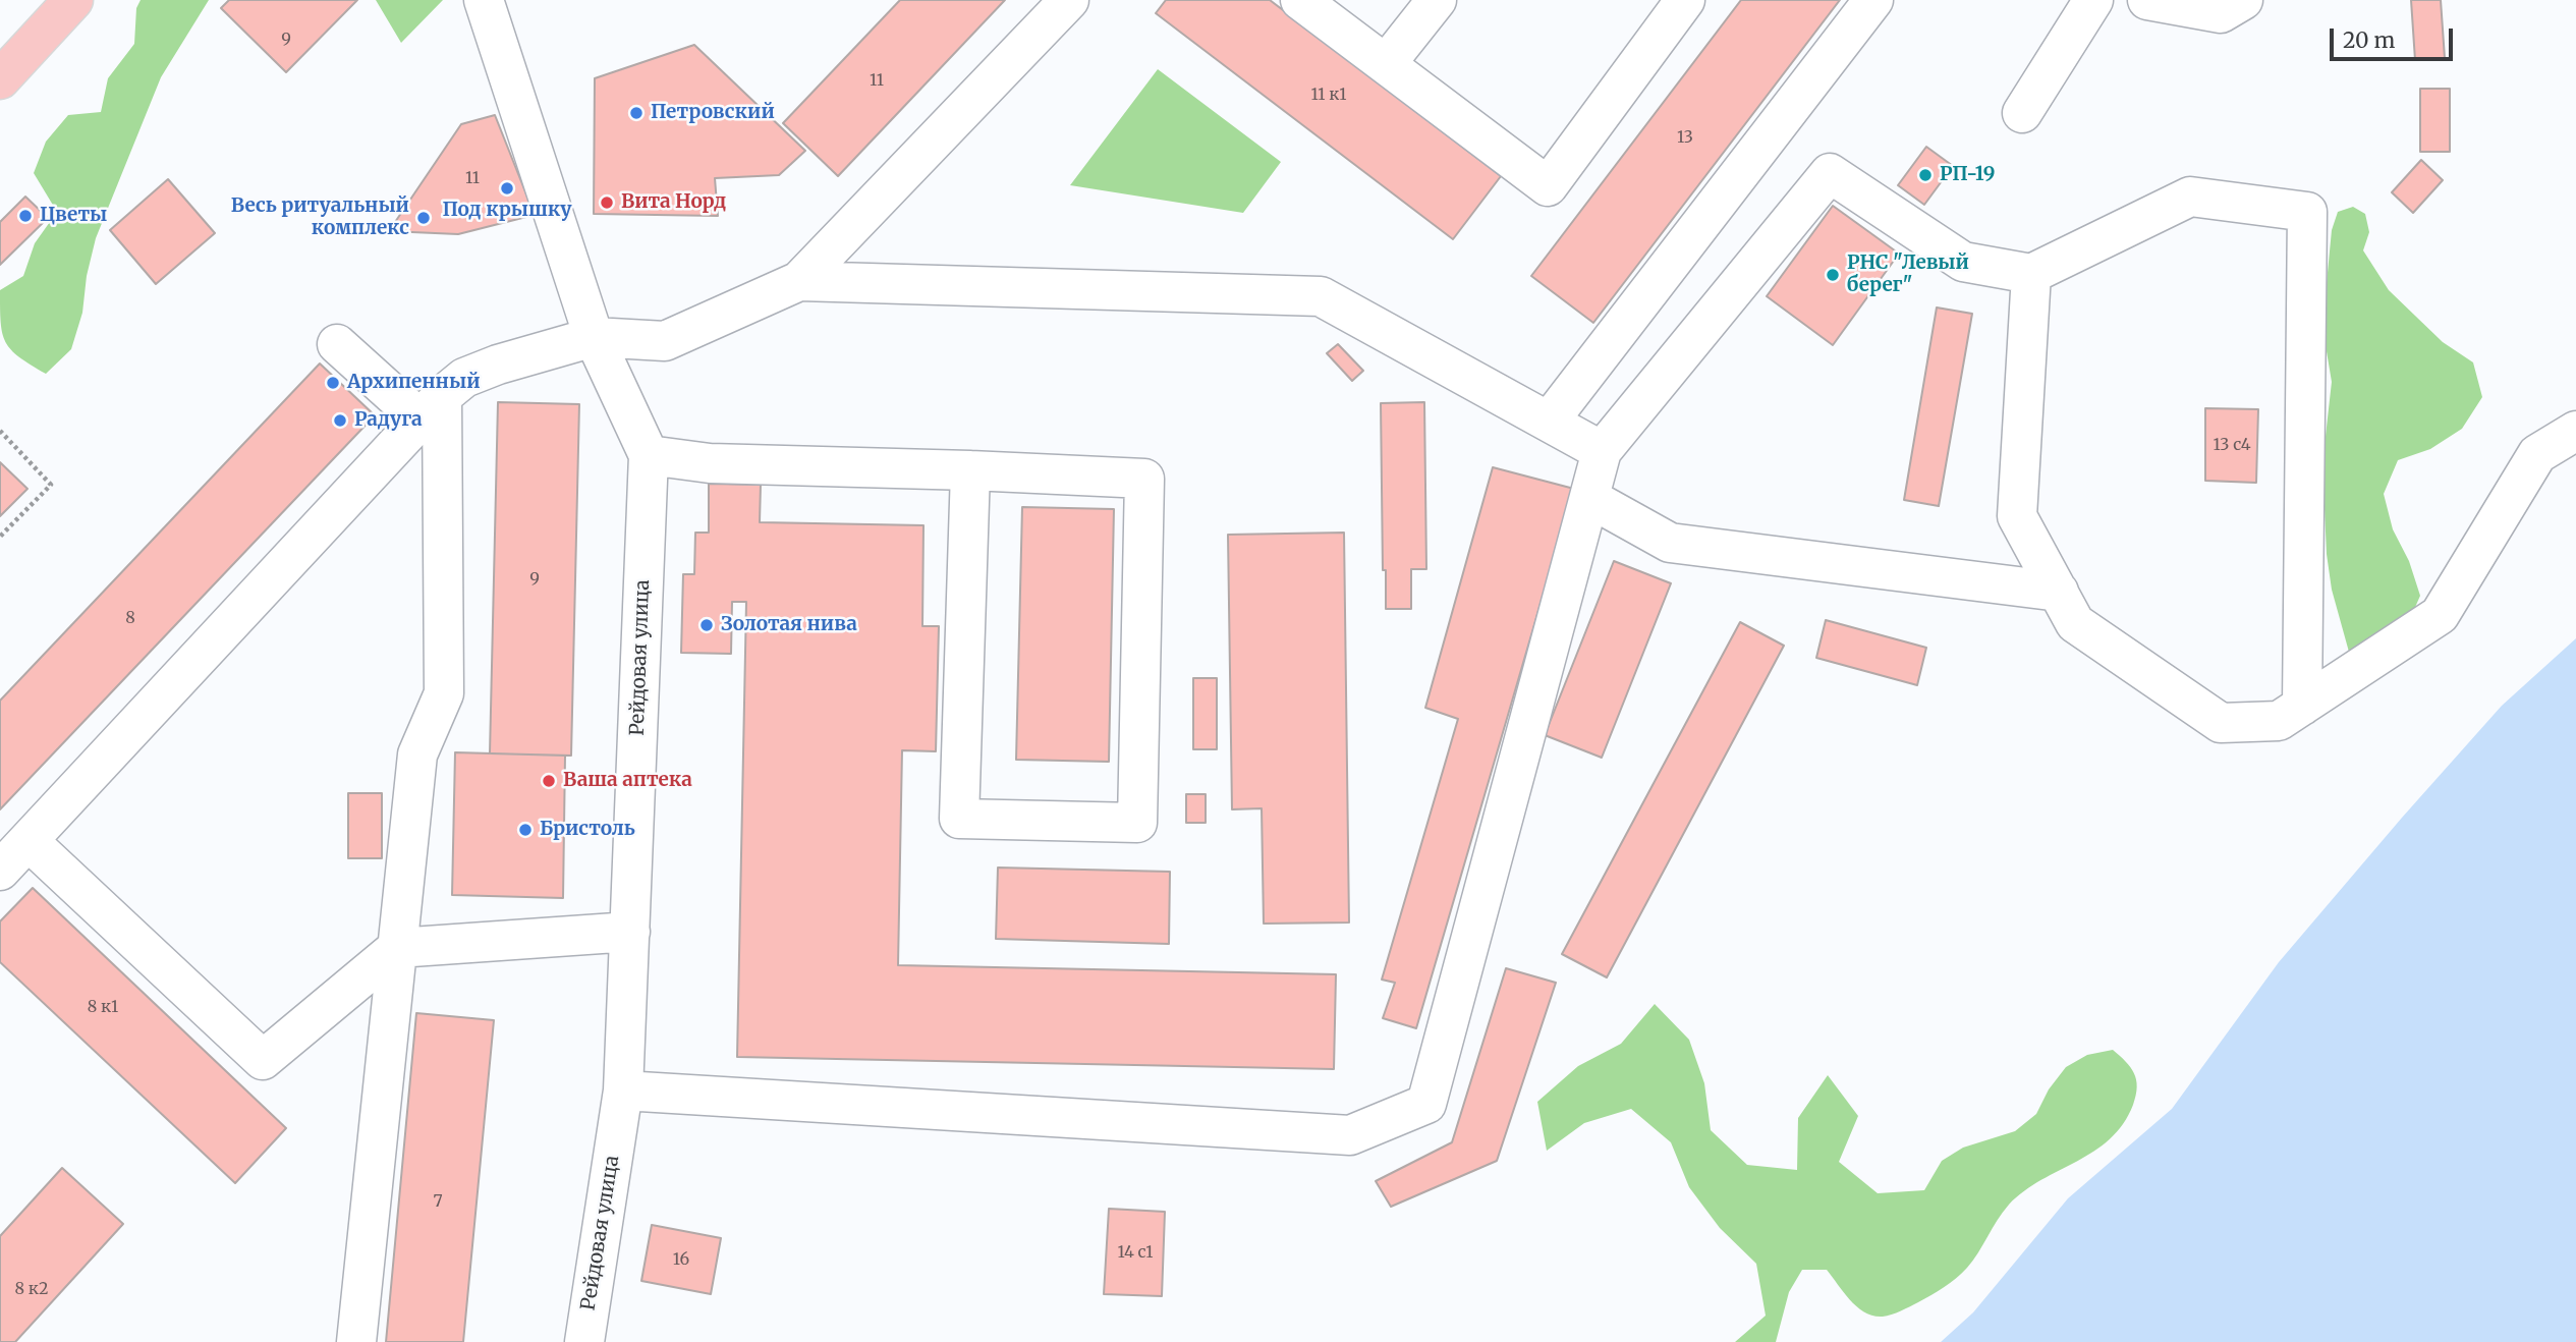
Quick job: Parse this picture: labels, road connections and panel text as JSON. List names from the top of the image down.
{
  "streets": {
    "street": ["Рейдовая улица"]
  },
  "places": [
    "Петровский",
    "РП-19",
    "Под крышку",
    "Вита Норд",
    "Цветы",
    "Весь ритуальный комплекс",
    "РНС \"Левый берег\"",
    "Архипенный",
    "Радуга",
    "Золотая нива",
    "Ваша аптека",
    "Бристоль"
  ],
  "house_numbers": [
    "9",
    "11",
    "11 к1",
    "13",
    "11",
    "13 с4",
    "9",
    "8",
    "8 к1",
    "7",
    "14 с1",
    "16",
    "8 к2"
  ],
  "scale_bar": "20 m"
}
